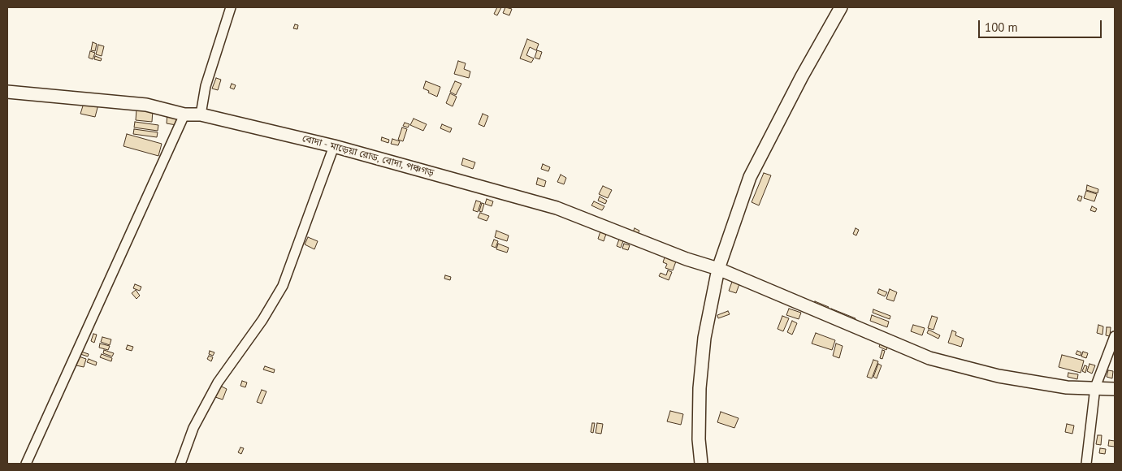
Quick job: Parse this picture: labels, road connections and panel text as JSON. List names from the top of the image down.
{
  "streets": {
    "main road": ["বোদা - মাড়েয়া রোড, বোদা, পঞ্চগড়"]
  },
  "scale_bar": "100 m"
}
